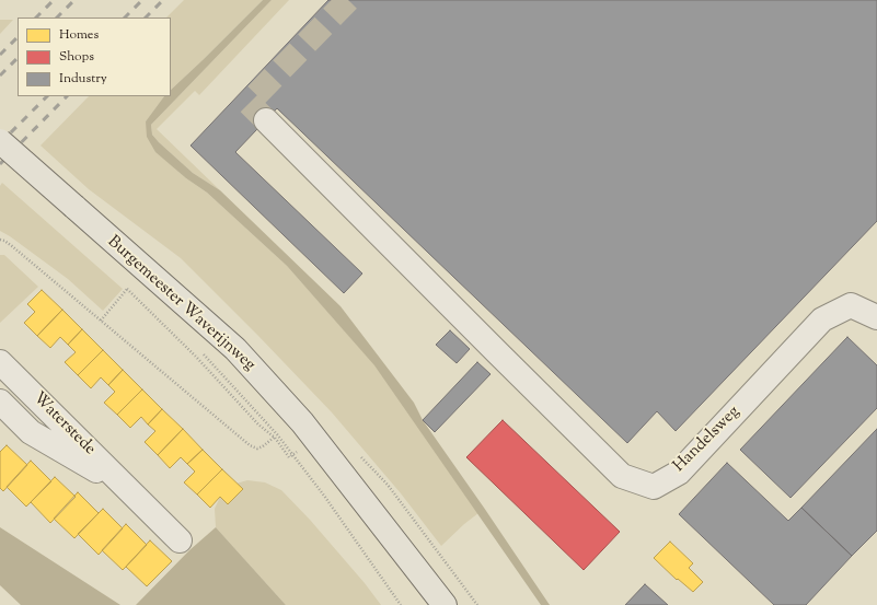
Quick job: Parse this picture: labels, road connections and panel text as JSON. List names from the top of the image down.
{
  "streets": {
    "main road": ["Burgemeester Waverijnweg"],
    "street": ["Waterstede", "Handelsweg"]
  },
  "legend": ["Homes", "Shops", "Industry"]
}
